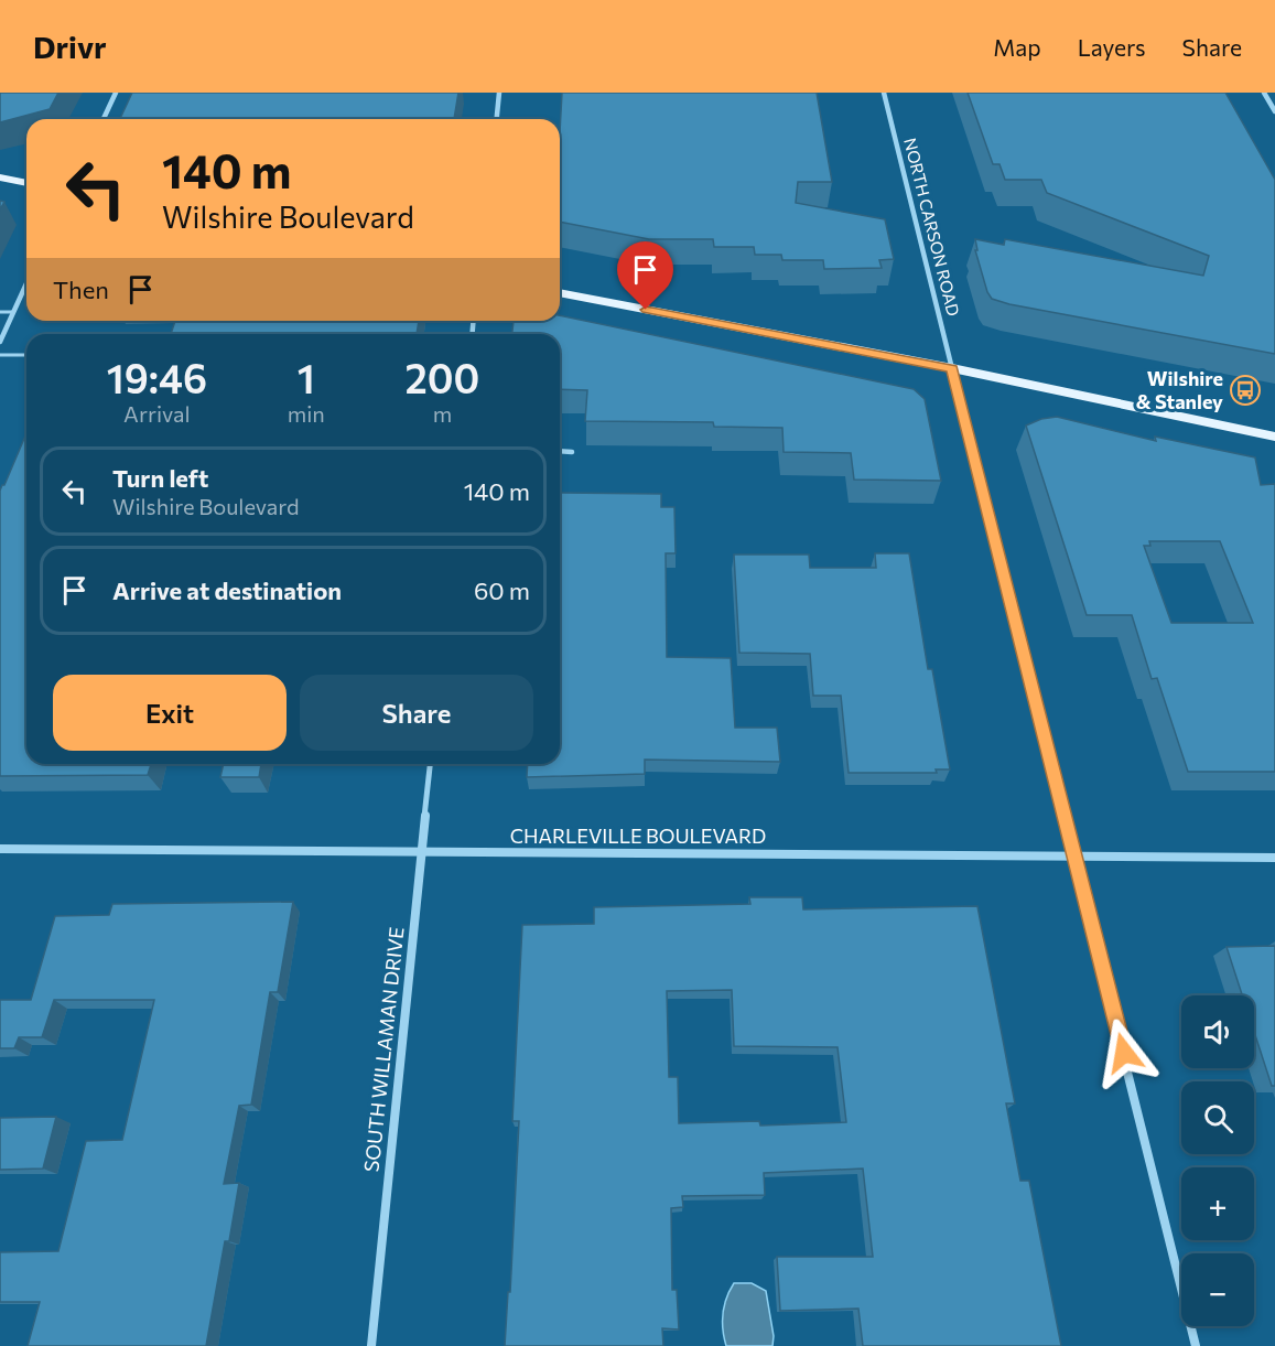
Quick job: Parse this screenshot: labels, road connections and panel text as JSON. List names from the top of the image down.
{
  "streets": {
    "street": ["NORTH CARSON ROAD", "CHARLEVILLE BOULEVARD", "SOUTH WILLAMAN DRIVE"]
  },
  "crossings": [
    ["NORTH CARSON ROAD", "CHARLEVILLE BOULEVARD"],
    ["CHARLEVILLE BOULEVARD", "SOUTH WILLAMAN DRIVE"]
  ],
  "places": {
    "bus stop": ["Wilshire & Stanley"]
  },
  "page": {
    "header": "Drivr",
    "nav": ["Map", "Layers", "Share"],
    "turn": ["140 m", "Wilshire Boulevard"],
    "then": "Then",
    "eta": [
      "19:46",
      "Arrival",
      "1",
      "min",
      "200",
      "m"
    ],
    "list": [
      {
        "name": "Turn left",
        "note": "Wilshire Boulevard",
        "value": "140 m"
      },
      {
        "name": "Arrive at destination",
        "value": "60 m"
      }
    ],
    "buttons": ["Exit", "Share"],
    "map_buttons": ["+", "−"]
  }
}
